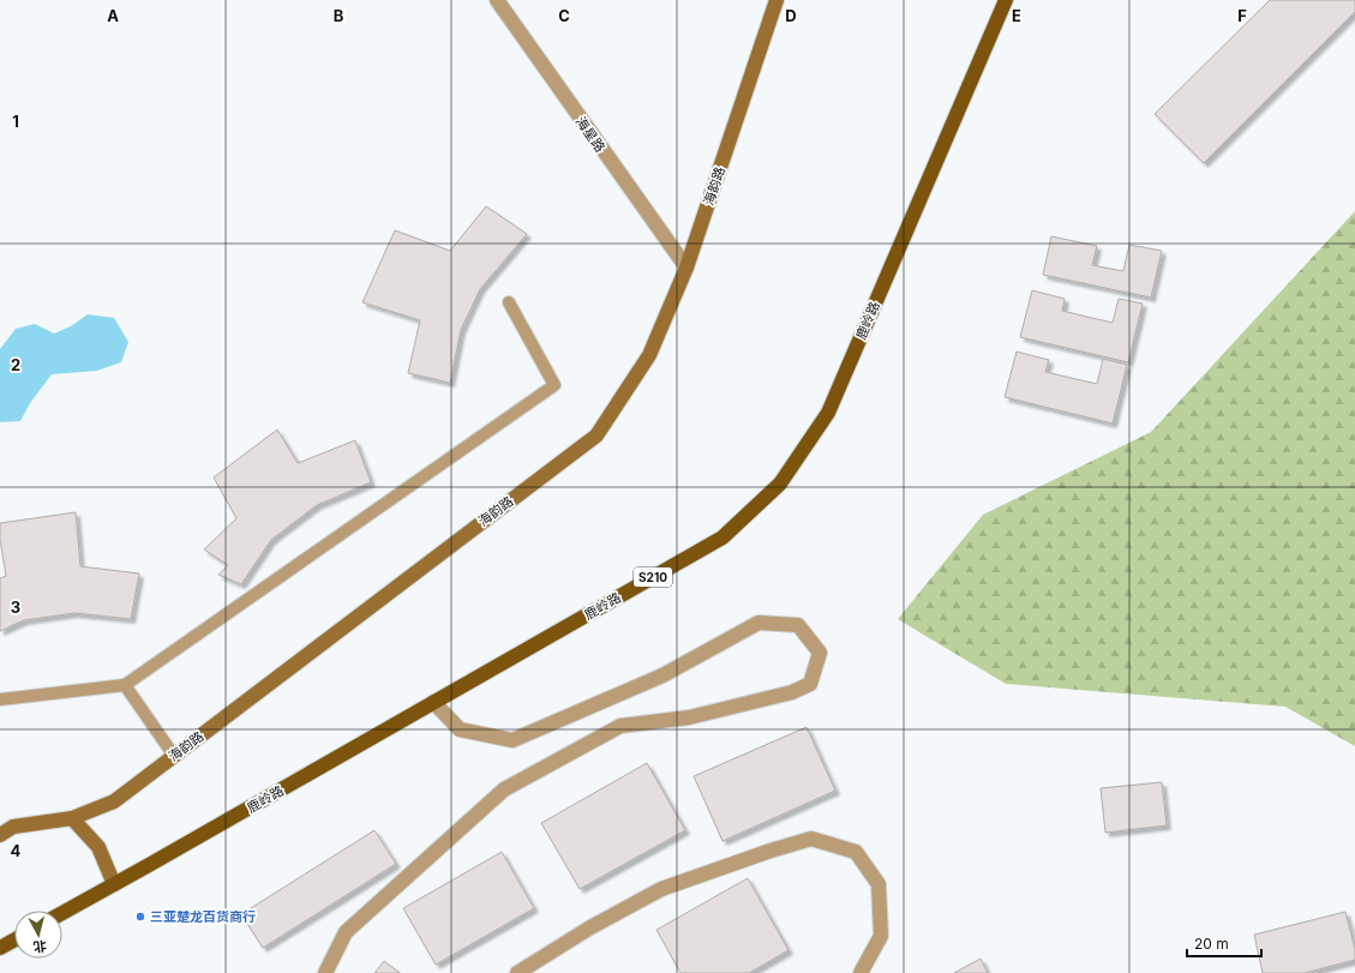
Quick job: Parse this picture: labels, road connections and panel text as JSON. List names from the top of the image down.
{
  "streets": {
    "main road": ["鹿岭路", "S210"],
    "street": ["海星路", "海韵路"]
  },
  "crossings": [
    ["海星路", "海韵路"]
  ],
  "places": ["三亚楚龙百货商行"],
  "scale_bar": "20 m",
  "north": "bottom",
  "grid": {
    "columns": [
      "A",
      "B",
      "C",
      "D",
      "E",
      "F"
    ],
    "rows": [
      "1",
      "2",
      "3",
      "4"
    ]
  }
}
